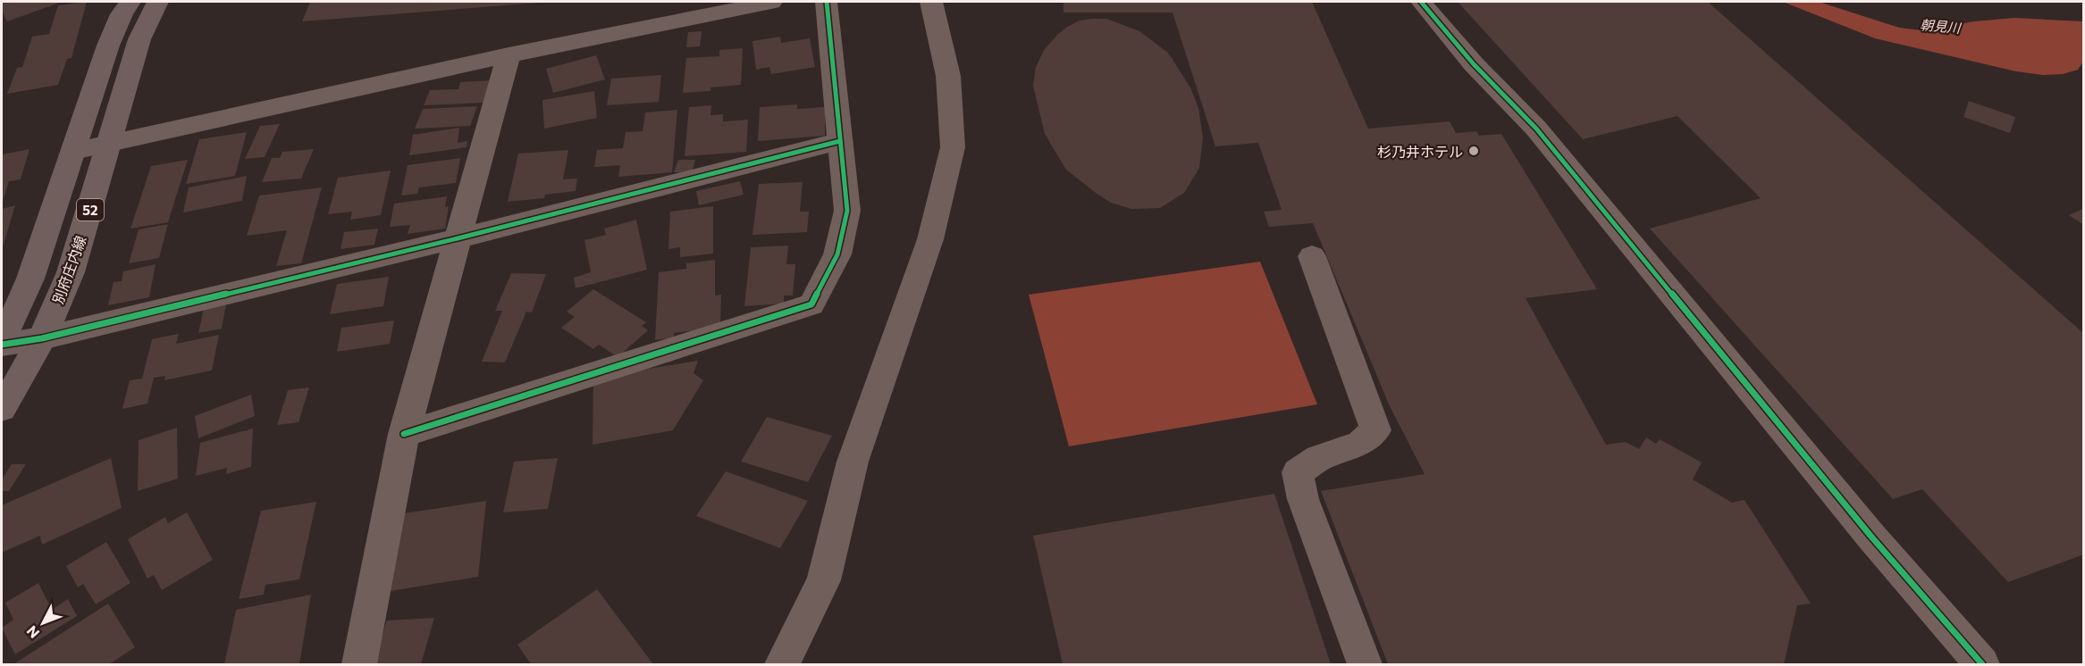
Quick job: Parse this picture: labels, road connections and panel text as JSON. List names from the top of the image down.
{
  "streets": {
    "main road": ["52", "別府庄内線"]
  },
  "water": ["朝見川"],
  "places": ["杉乃井ホテル"],
  "north": "bottom left"
}
